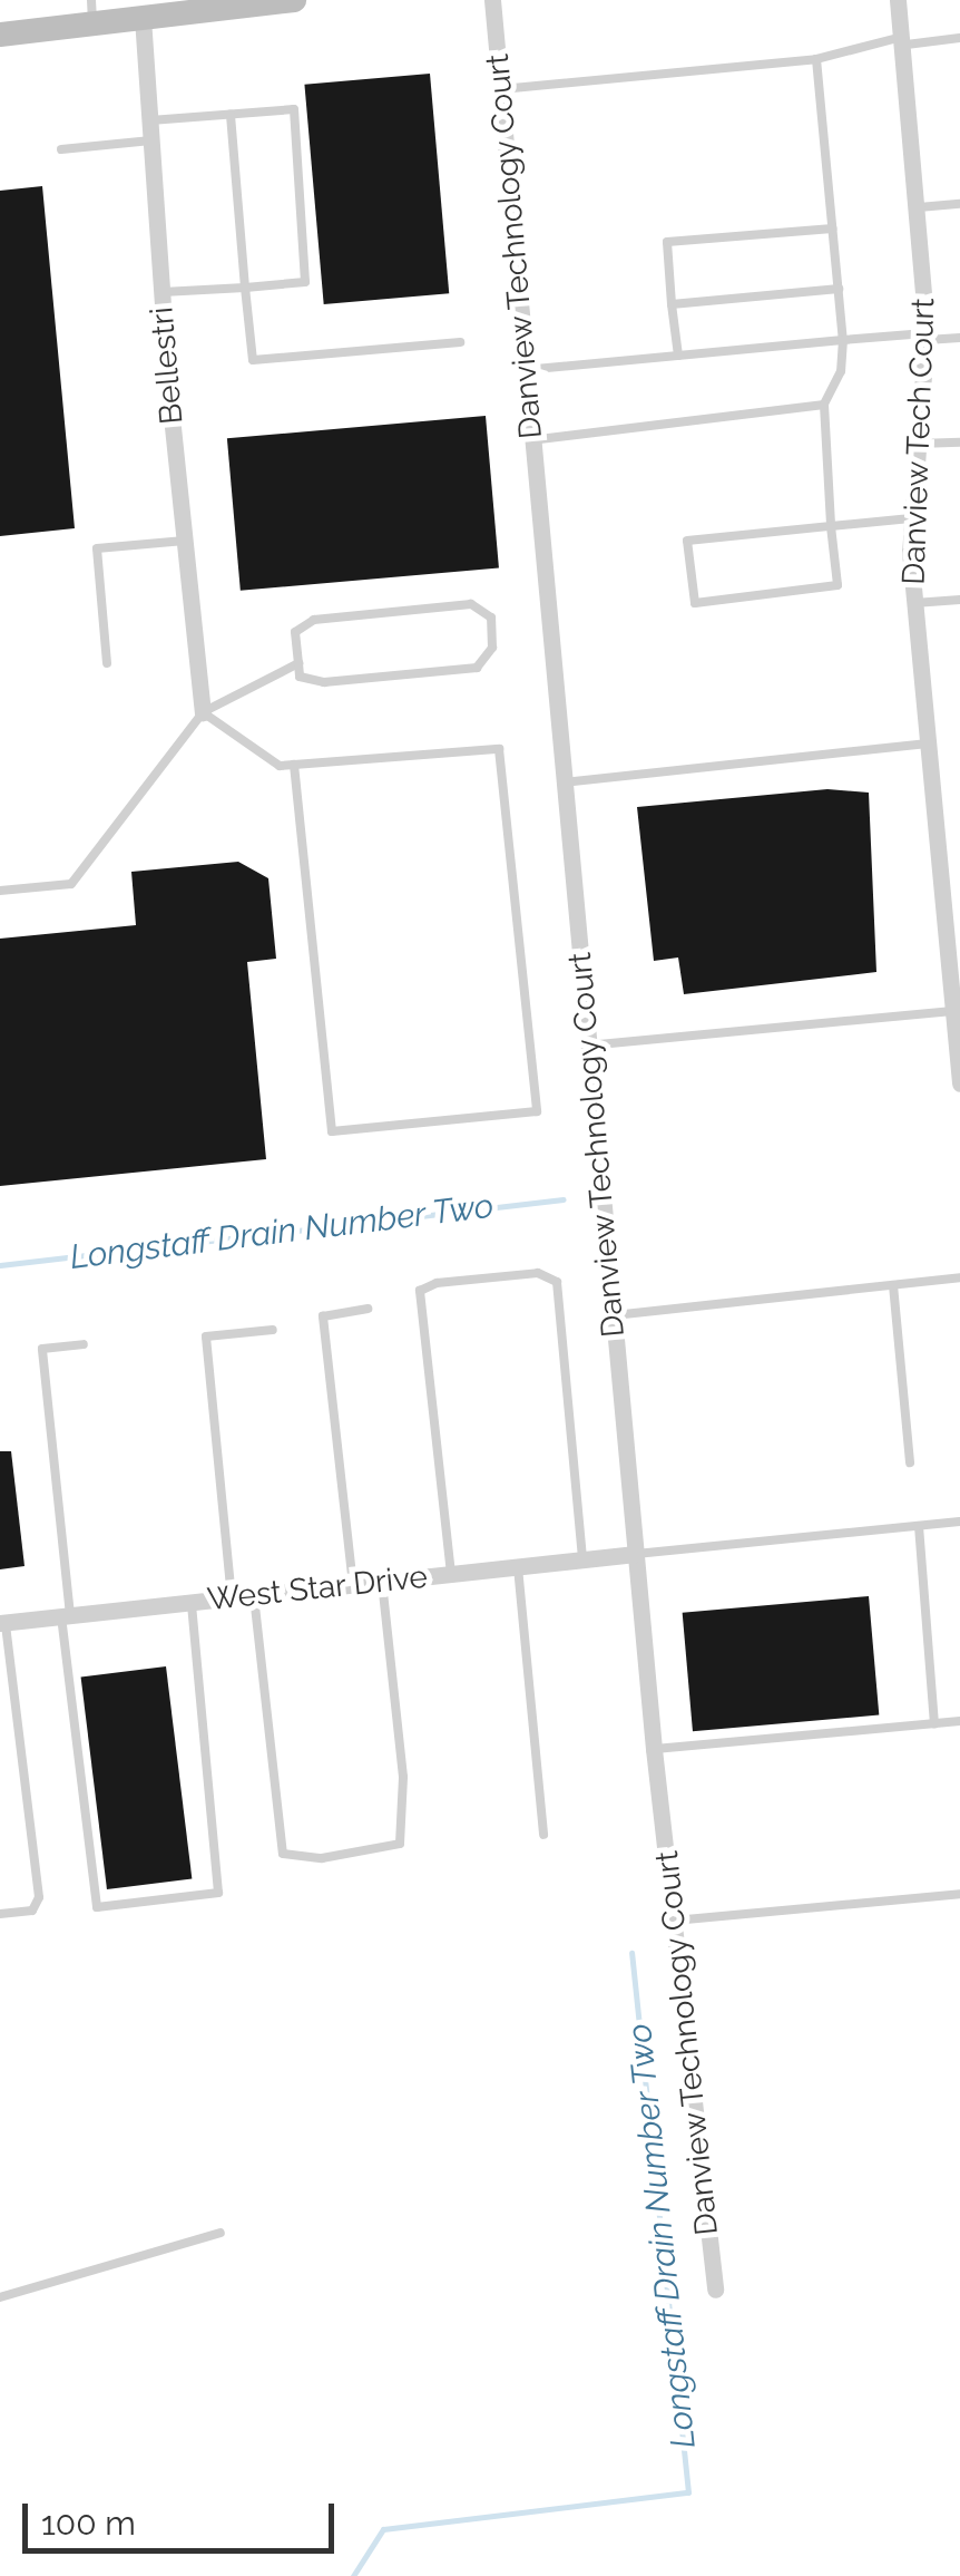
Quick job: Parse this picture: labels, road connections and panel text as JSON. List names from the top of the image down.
{
  "streets": {
    "street": [
      "Danview Technology Court",
      "Bellestri",
      "Danview Tech Court",
      "West Star Drive"
    ]
  },
  "crossings": [
    ["Danview Technology Court", "West Star Drive"]
  ],
  "water": ["Longstaff Drain Number Two"],
  "scale_bar": "100 m"
}
